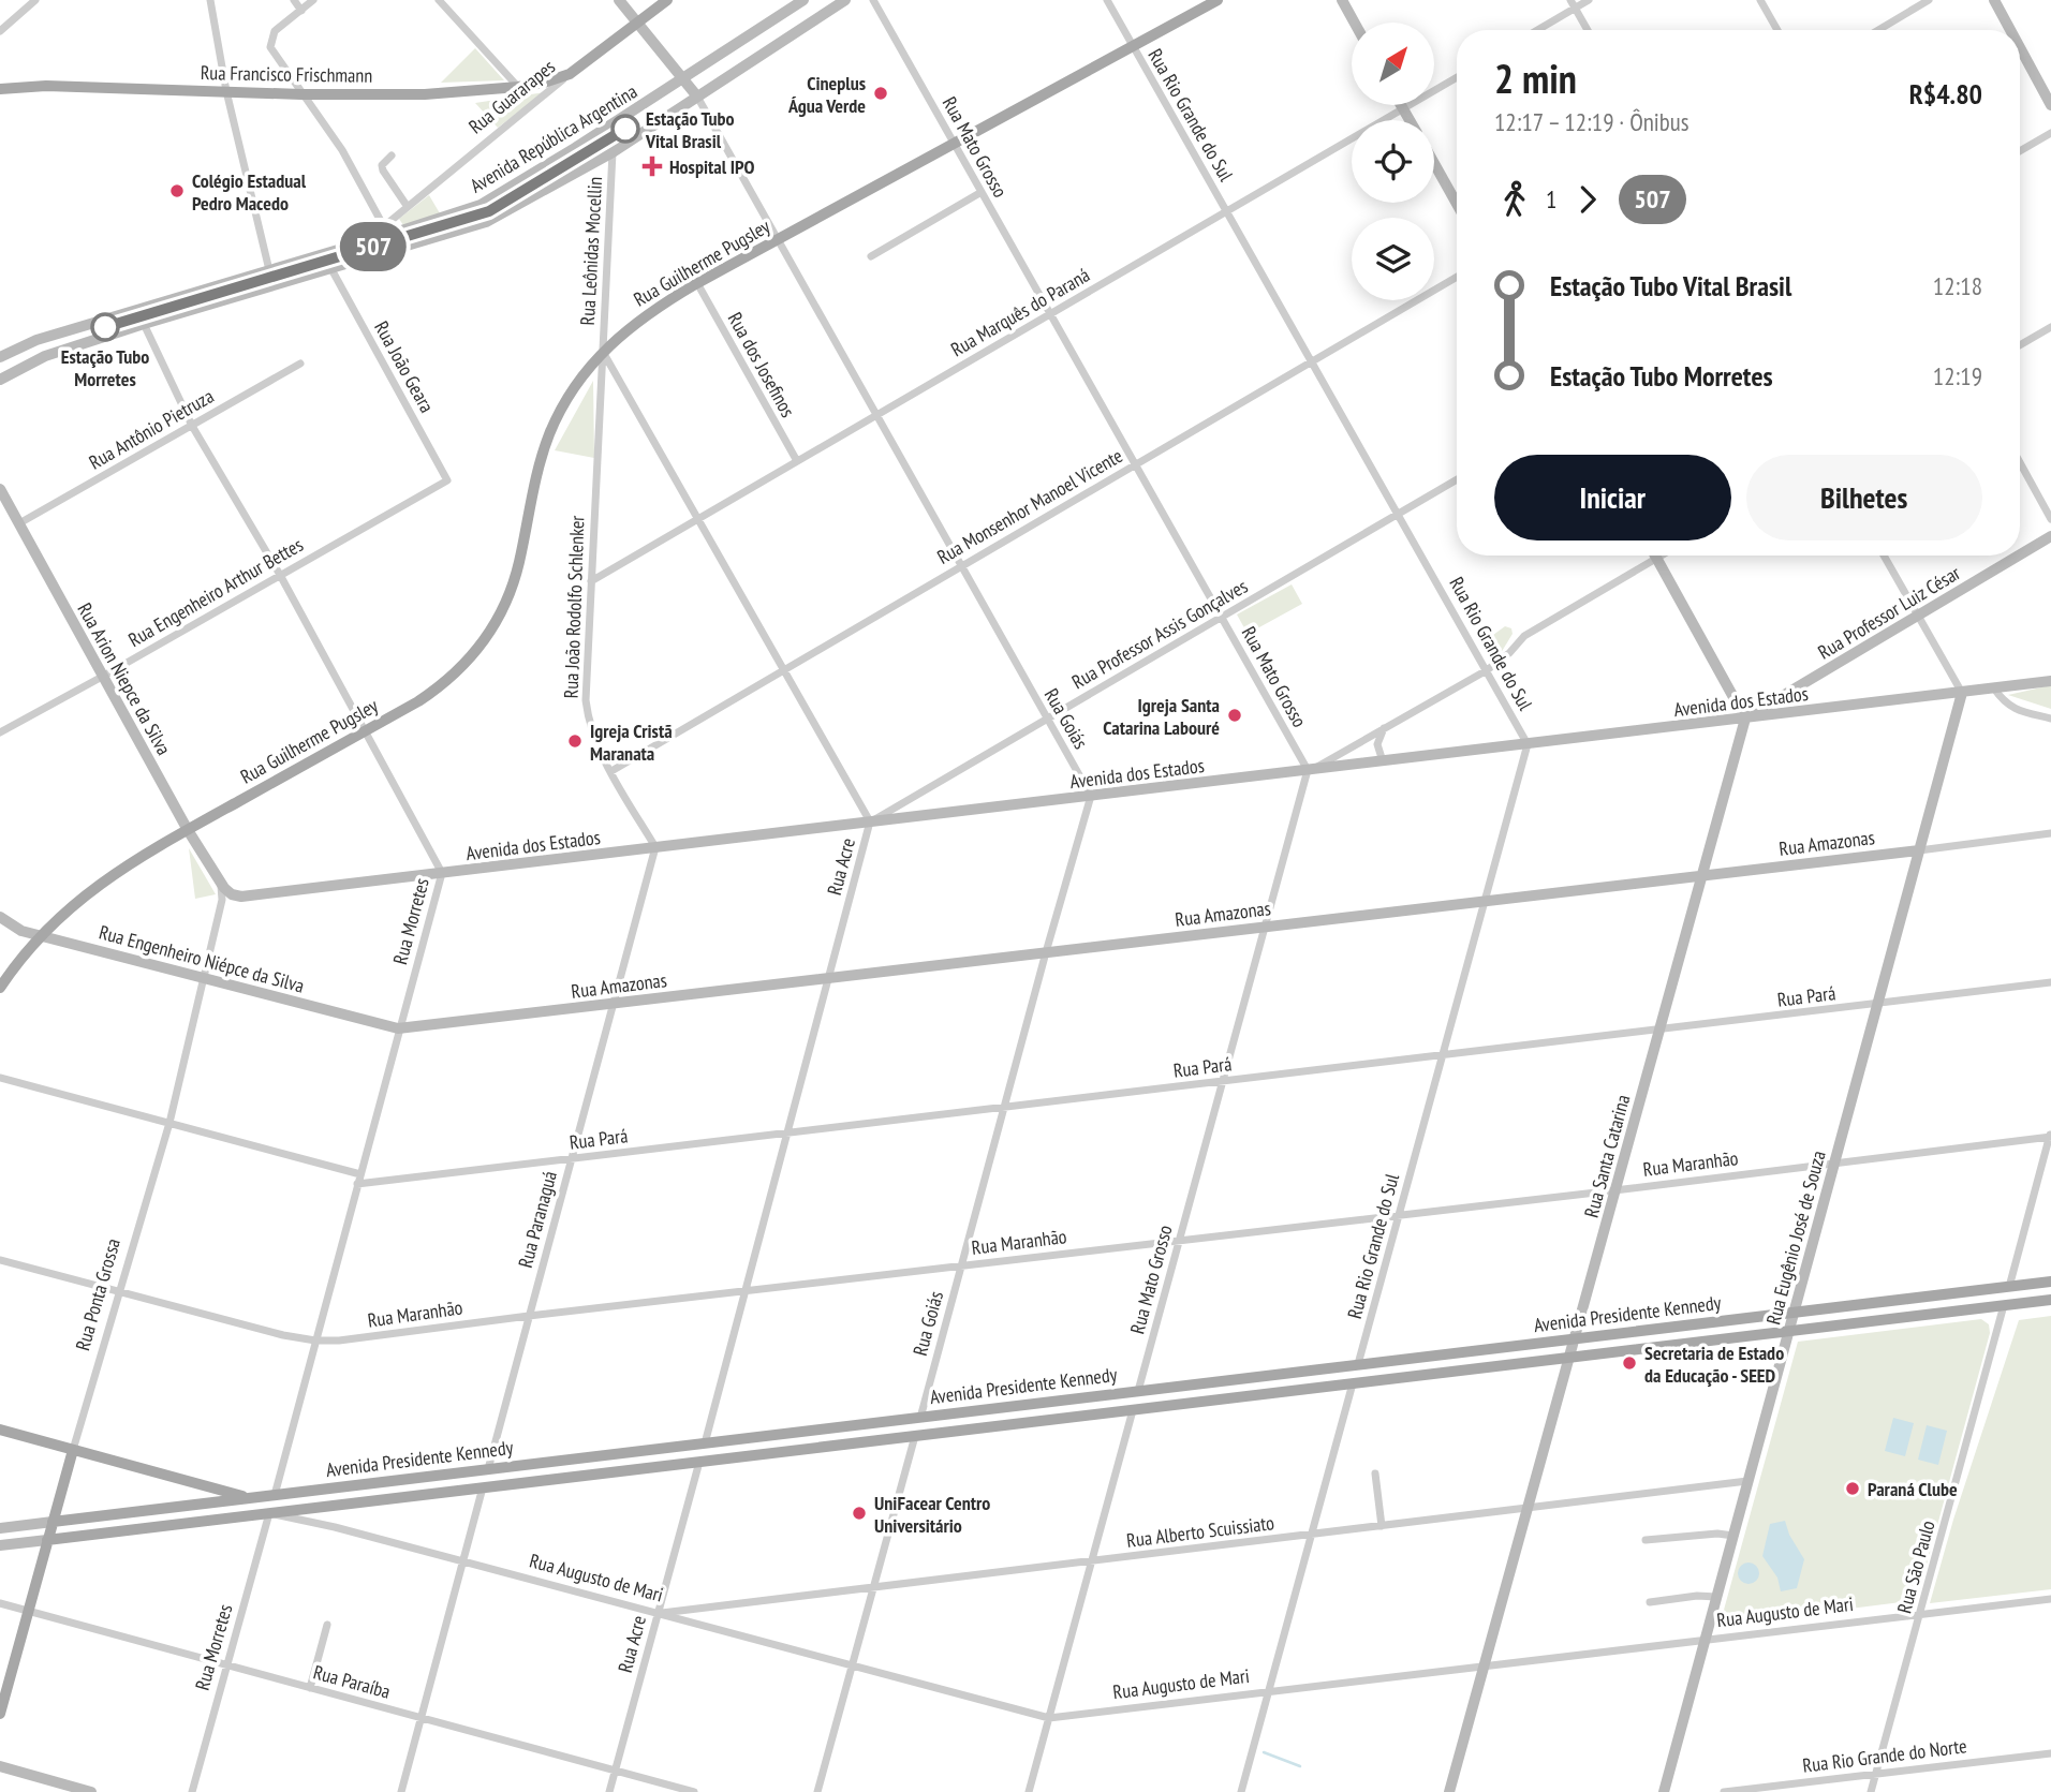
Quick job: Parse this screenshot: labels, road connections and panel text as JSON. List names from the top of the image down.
{
  "streets": {
    "main road": [
      "Rua Francisco Frischmann",
      "Rua Guararapes",
      "Rua Guilherme Pugsley",
      "Rua Ponta Grossa",
      "Avenida Presidente Kennedy"
    ],
    "street": [
      "Rua Rio Grande do Sul",
      "Avenida República Argentina",
      "Rua Mato Grosso",
      "Rua Leônidas Mocellin",
      "Rua Marquês do Paraná",
      "Rua dos Josefinos",
      "Rua João Geara",
      "Rua Antônio Pietruza",
      "Rua Monsenhor Manoel Vicente",
      "Rua Engenheiro Arthur Bettes",
      "Rua João Rodolfo Schlenker",
      "Rua Professor Luiz César",
      "Rua Professor Assis Gonçalves",
      "Rua Arion Niepce da Silva",
      "Avenida dos Estados",
      "Rua Goiás",
      "Rua Amazonas",
      "Rua Acre",
      "Rua Morretes",
      "Rua Engenheiro Niépce da Silva",
      "Rua Pará",
      "Rua Santa Catarina",
      "Rua Maranhão",
      "Rua Paranaguá",
      "Rua Eugênio José de Souza",
      "Rua Alberto Scuissiato",
      "Rua São Paulo",
      "Rua Augusto de Mari",
      "Rua Paraíba",
      "Rua Rio Grande do Norte"
    ]
  },
  "crossings": [
    ["Rua Francisco Frischmann", "Rua Guararapes"],
    ["Rua Guararapes", "Avenida República Argentina"],
    ["Rua Rio Grande do Sul", "Rua Guilherme Pugsley"],
    ["Rua Rio Grande do Sul", "Rua Marquês do Paraná"],
    ["Rua Rio Grande do Sul", "Rua Monsenhor Manoel Vicente"],
    ["Rua Rio Grande do Sul", "Rua Professor Assis Gonçalves"],
    ["Rua Rio Grande do Sul", "Avenida dos Estados"],
    ["Rua Rio Grande do Sul", "Rua Amazonas"],
    ["Rua Rio Grande do Sul", "Rua Pará"],
    ["Rua Rio Grande do Sul", "Rua Maranhão"],
    ["Rua Rio Grande do Sul", "Avenida Presidente Kennedy"],
    ["Avenida República Argentina", "Rua Leônidas Mocellin"],
    ["Avenida República Argentina", "Rua João Geara"],
    ["Avenida República Argentina", "Rua Goiás"],
    ["Avenida República Argentina", "Rua Morretes"],
    ["Rua Mato Grosso", "Rua Guilherme Pugsley"],
    ["Rua Mato Grosso", "Rua Marquês do Paraná"],
    ["Rua Mato Grosso", "Rua Monsenhor Manoel Vicente"],
    ["Rua Mato Grosso", "Rua Professor Assis Gonçalves"],
    ["Rua Mato Grosso", "Avenida dos Estados"],
    ["Rua Mato Grosso", "Rua Amazonas"],
    ["Rua Mato Grosso", "Rua Pará"],
    ["Rua Mato Grosso", "Rua Maranhão"],
    ["Rua Mato Grosso", "Avenida Presidente Kennedy"],
    ["Rua Leônidas Mocellin", "Rua Guilherme Pugsley"],
    ["Rua Leônidas Mocellin", "Rua João Rodolfo Schlenker"],
    ["Rua Leônidas Mocellin", "Rua Acre"],
    ["Rua Guilherme Pugsley", "Rua dos Josefinos"],
    ["Rua Guilherme Pugsley", "Rua João Rodolfo Schlenker"],
    ["Rua Guilherme Pugsley", "Rua Arion Niepce da Silva"],
    ["Rua Guilherme Pugsley", "Rua Goiás"],
    ["Rua Guilherme Pugsley", "Rua Acre"],
    ["Rua Guilherme Pugsley", "Rua Morretes"],
    ["Rua Guilherme Pugsley", "Rua Engenheiro Niépce da Silva"],
    ["Rua Marquês do Paraná", "Rua dos Josefinos"],
    ["Rua Marquês do Paraná", "Rua João Rodolfo Schlenker"],
    ["Rua Marquês do Paraná", "Rua Goiás"],
    ["Rua Marquês do Paraná", "Rua Acre"],
    ["Rua João Geara", "Rua Engenheiro Arthur Bettes"],
    ["Rua Antônio Pietruza", "Rua Arion Niepce da Silva"],
    ["Rua Antônio Pietruza", "Rua Morretes"],
    ["Rua Monsenhor Manoel Vicente", "Rua João Rodolfo Schlenker"],
    ["Rua Monsenhor Manoel Vicente", "Rua Goiás"],
    ["Rua Monsenhor Manoel Vicente", "Rua Acre"],
    ["Rua Engenheiro Arthur Bettes", "Rua Arion Niepce da Silva"],
    ["Rua Engenheiro Arthur Bettes", "Rua Morretes"],
    ["Rua João Rodolfo Schlenker", "Avenida dos Estados"],
    ["Rua João Rodolfo Schlenker", "Rua Acre"],
    ["Rua João Rodolfo Schlenker", "Rua Paranaguá"],
    ["Rua Professor Luiz César", "Avenida dos Estados"],
    ["Rua Professor Luiz César", "Rua Santa Catarina"],
    ["Rua Professor Assis Gonçalves", "Avenida dos Estados"],
    ["Rua Professor Assis Gonçalves", "Rua Goiás"],
    ["Rua Professor Assis Gonçalves", "Rua Acre"],
    ["Rua Arion Niepce da Silva", "Avenida dos Estados"],
    ["Rua Arion Niepce da Silva", "Rua Ponta Grossa"],
    ["Avenida dos Estados", "Rua Goiás"],
    ["Avenida dos Estados", "Rua Acre"],
    ["Avenida dos Estados", "Rua Morretes"],
    ["Avenida dos Estados", "Rua Santa Catarina"],
    ["Avenida dos Estados", "Rua Paranaguá"],
    ["Avenida dos Estados", "Rua Eugênio José de Souza"],
    ["Avenida dos Estados", "Rua Ponta Grossa"],
    ["Rua Goiás", "Rua Amazonas"],
    ["Rua Goiás", "Rua Pará"],
    ["Rua Goiás", "Rua Maranhão"],
    ["Rua Goiás", "Avenida Presidente Kennedy"],
    ["Rua Amazonas", "Rua Acre"],
    ["Rua Amazonas", "Rua Morretes"],
    ["Rua Amazonas", "Rua Engenheiro Niépce da Silva"],
    ["Rua Amazonas", "Rua Santa Catarina"],
    ["Rua Amazonas", "Rua Paranaguá"],
    ["Rua Amazonas", "Rua Eugênio José de Souza"],
    ["Rua Acre", "Rua Pará"],
    ["Rua Acre", "Rua Maranhão"],
    ["Rua Acre", "Avenida Presidente Kennedy"],
    ["Rua Acre", "Rua Alberto Scuissiato"],
    ["Rua Acre", "Rua Augusto de Mari"],
    ["Rua Acre", "Rua Paraíba"],
    ["Rua Morretes", "Rua Engenheiro Niépce da Silva"],
    ["Rua Morretes", "Rua Pará"],
    ["Rua Morretes", "Rua Maranhão"],
    ["Rua Morretes", "Avenida Presidente Kennedy"],
    ["Rua Morretes", "Rua Augusto de Mari"],
    ["Rua Morretes", "Rua Paraíba"],
    ["Rua Engenheiro Niépce da Silva", "Rua Ponta Grossa"],
    ["Rua Pará", "Rua Santa Catarina"],
    ["Rua Pará", "Rua Paranaguá"],
    ["Rua Pará", "Rua Eugênio José de Souza"],
    ["Rua Santa Catarina", "Rua Maranhão"],
    ["Rua Santa Catarina", "Avenida Presidente Kennedy"],
    ["Rua Santa Catarina", "Rua Alberto Scuissiato"],
    ["Rua Santa Catarina", "Rua Augusto de Mari"],
    ["Rua Maranhão", "Rua Paranaguá"],
    ["Rua Maranhão", "Rua Eugênio José de Souza"],
    ["Rua Maranhão", "Rua Ponta Grossa"],
    ["Rua Paranaguá", "Avenida Presidente Kennedy"],
    ["Rua Eugênio José de Souza", "Avenida Presidente Kennedy"],
    ["Rua Eugênio José de Souza", "Rua Alberto Scuissiato"],
    ["Rua Eugênio José de Souza", "Rua Augusto de Mari"],
    ["Rua Ponta Grossa", "Avenida Presidente Kennedy"],
    ["Rua Ponta Grossa", "Rua Paraíba"],
    ["Avenida Presidente Kennedy", "Rua São Paulo"],
    ["Avenida Presidente Kennedy", "Rua Augusto de Mari"],
    ["Rua Alberto Scuissiato", "Rua Augusto de Mari"],
    ["Rua São Paulo", "Rua Augusto de Mari"],
    ["Rua São Paulo", "Rua Rio Grande do Norte"]
  ],
  "places": {
    "other": [
      "Cineplus Água Verde",
      "Estação Tubo Vital Brasil",
      "Colégio Estadual Pedro Macedo",
      "Estação Tubo Morretes",
      "Igreja Santa Catarina Labouré",
      "Igreja Cristã Maranata",
      "Secretaria de Estado da Educação - SEED",
      "Paraná Clube",
      "UniFacear Centro Universitário"
    ],
    "health": ["Hospital IPO"]
  },
  "lines": ["bus line 507"],
  "north": "top right",
  "page": {
    "on_map": "507",
    "heading": ["2 min", "12:17 – 12:19 · Ônibus", "R$4.80"],
    "legs": ["1", "507"],
    "list": [
      {
        "name": "Estação Tubo Vital Brasil",
        "value": "12:18"
      },
      {
        "name": "Estação Tubo Morretes",
        "value": "12:19"
      }
    ],
    "buttons": ["Iniciar", "Bilhetes"]
  }
}
